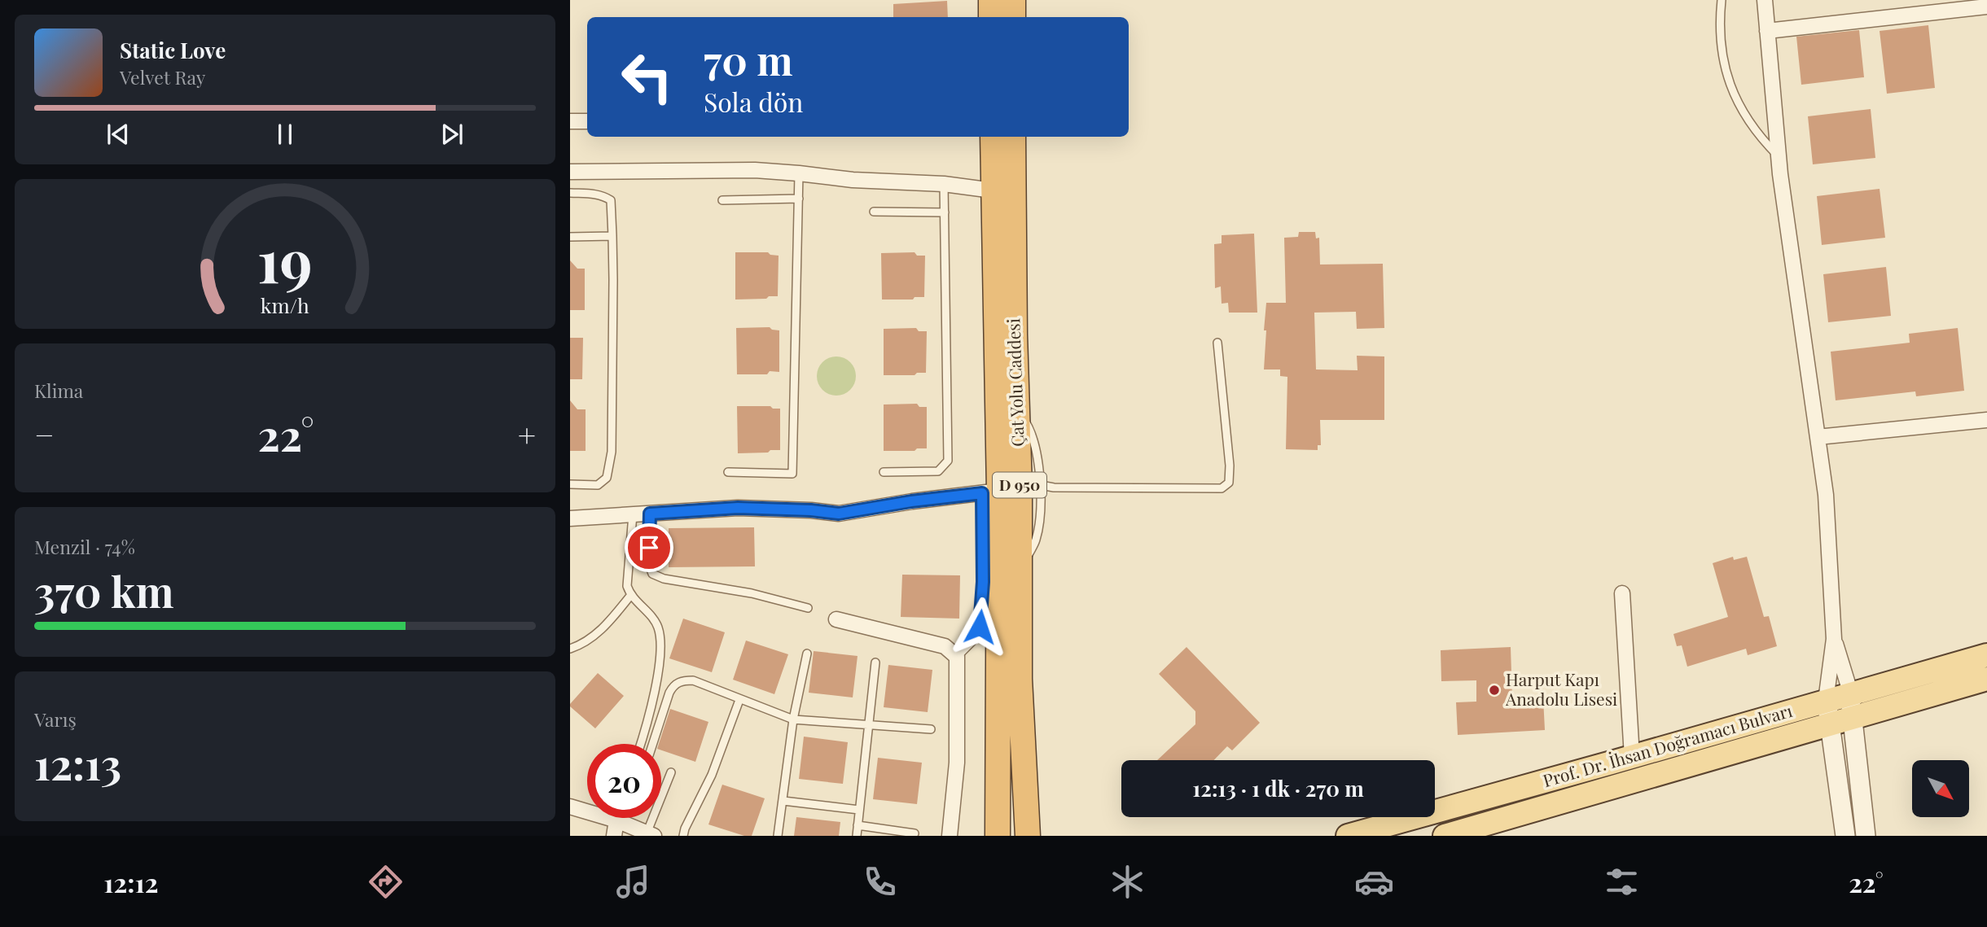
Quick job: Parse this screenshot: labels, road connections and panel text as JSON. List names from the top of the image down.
{
  "streets": {
    "highway": ["Çat Yolu Caddesi", "D 950"],
    "main road": ["Prof. Dr. İhsan Doğramacı Bulvarı"]
  },
  "places": ["Harput Kapı Anadolu Lisesi"],
  "north": "bottom right",
  "page": {
    "turn": ["70 m", "Sola dön"],
    "song": ["Static Love", "Velvet Ray"],
    "tile": [
      "Klima",
      ["Menzil · 74%", "370 km"],
      ["Varış", "12:13"]
    ],
    "heat": ["−", "22°", "+"],
    "limit": "20",
    "trip": "12:13 · 1 dk · 270 m",
    "tabs": ["12:12", "22°"],
    "gauge": ["19", "km/h"]
  }
}
